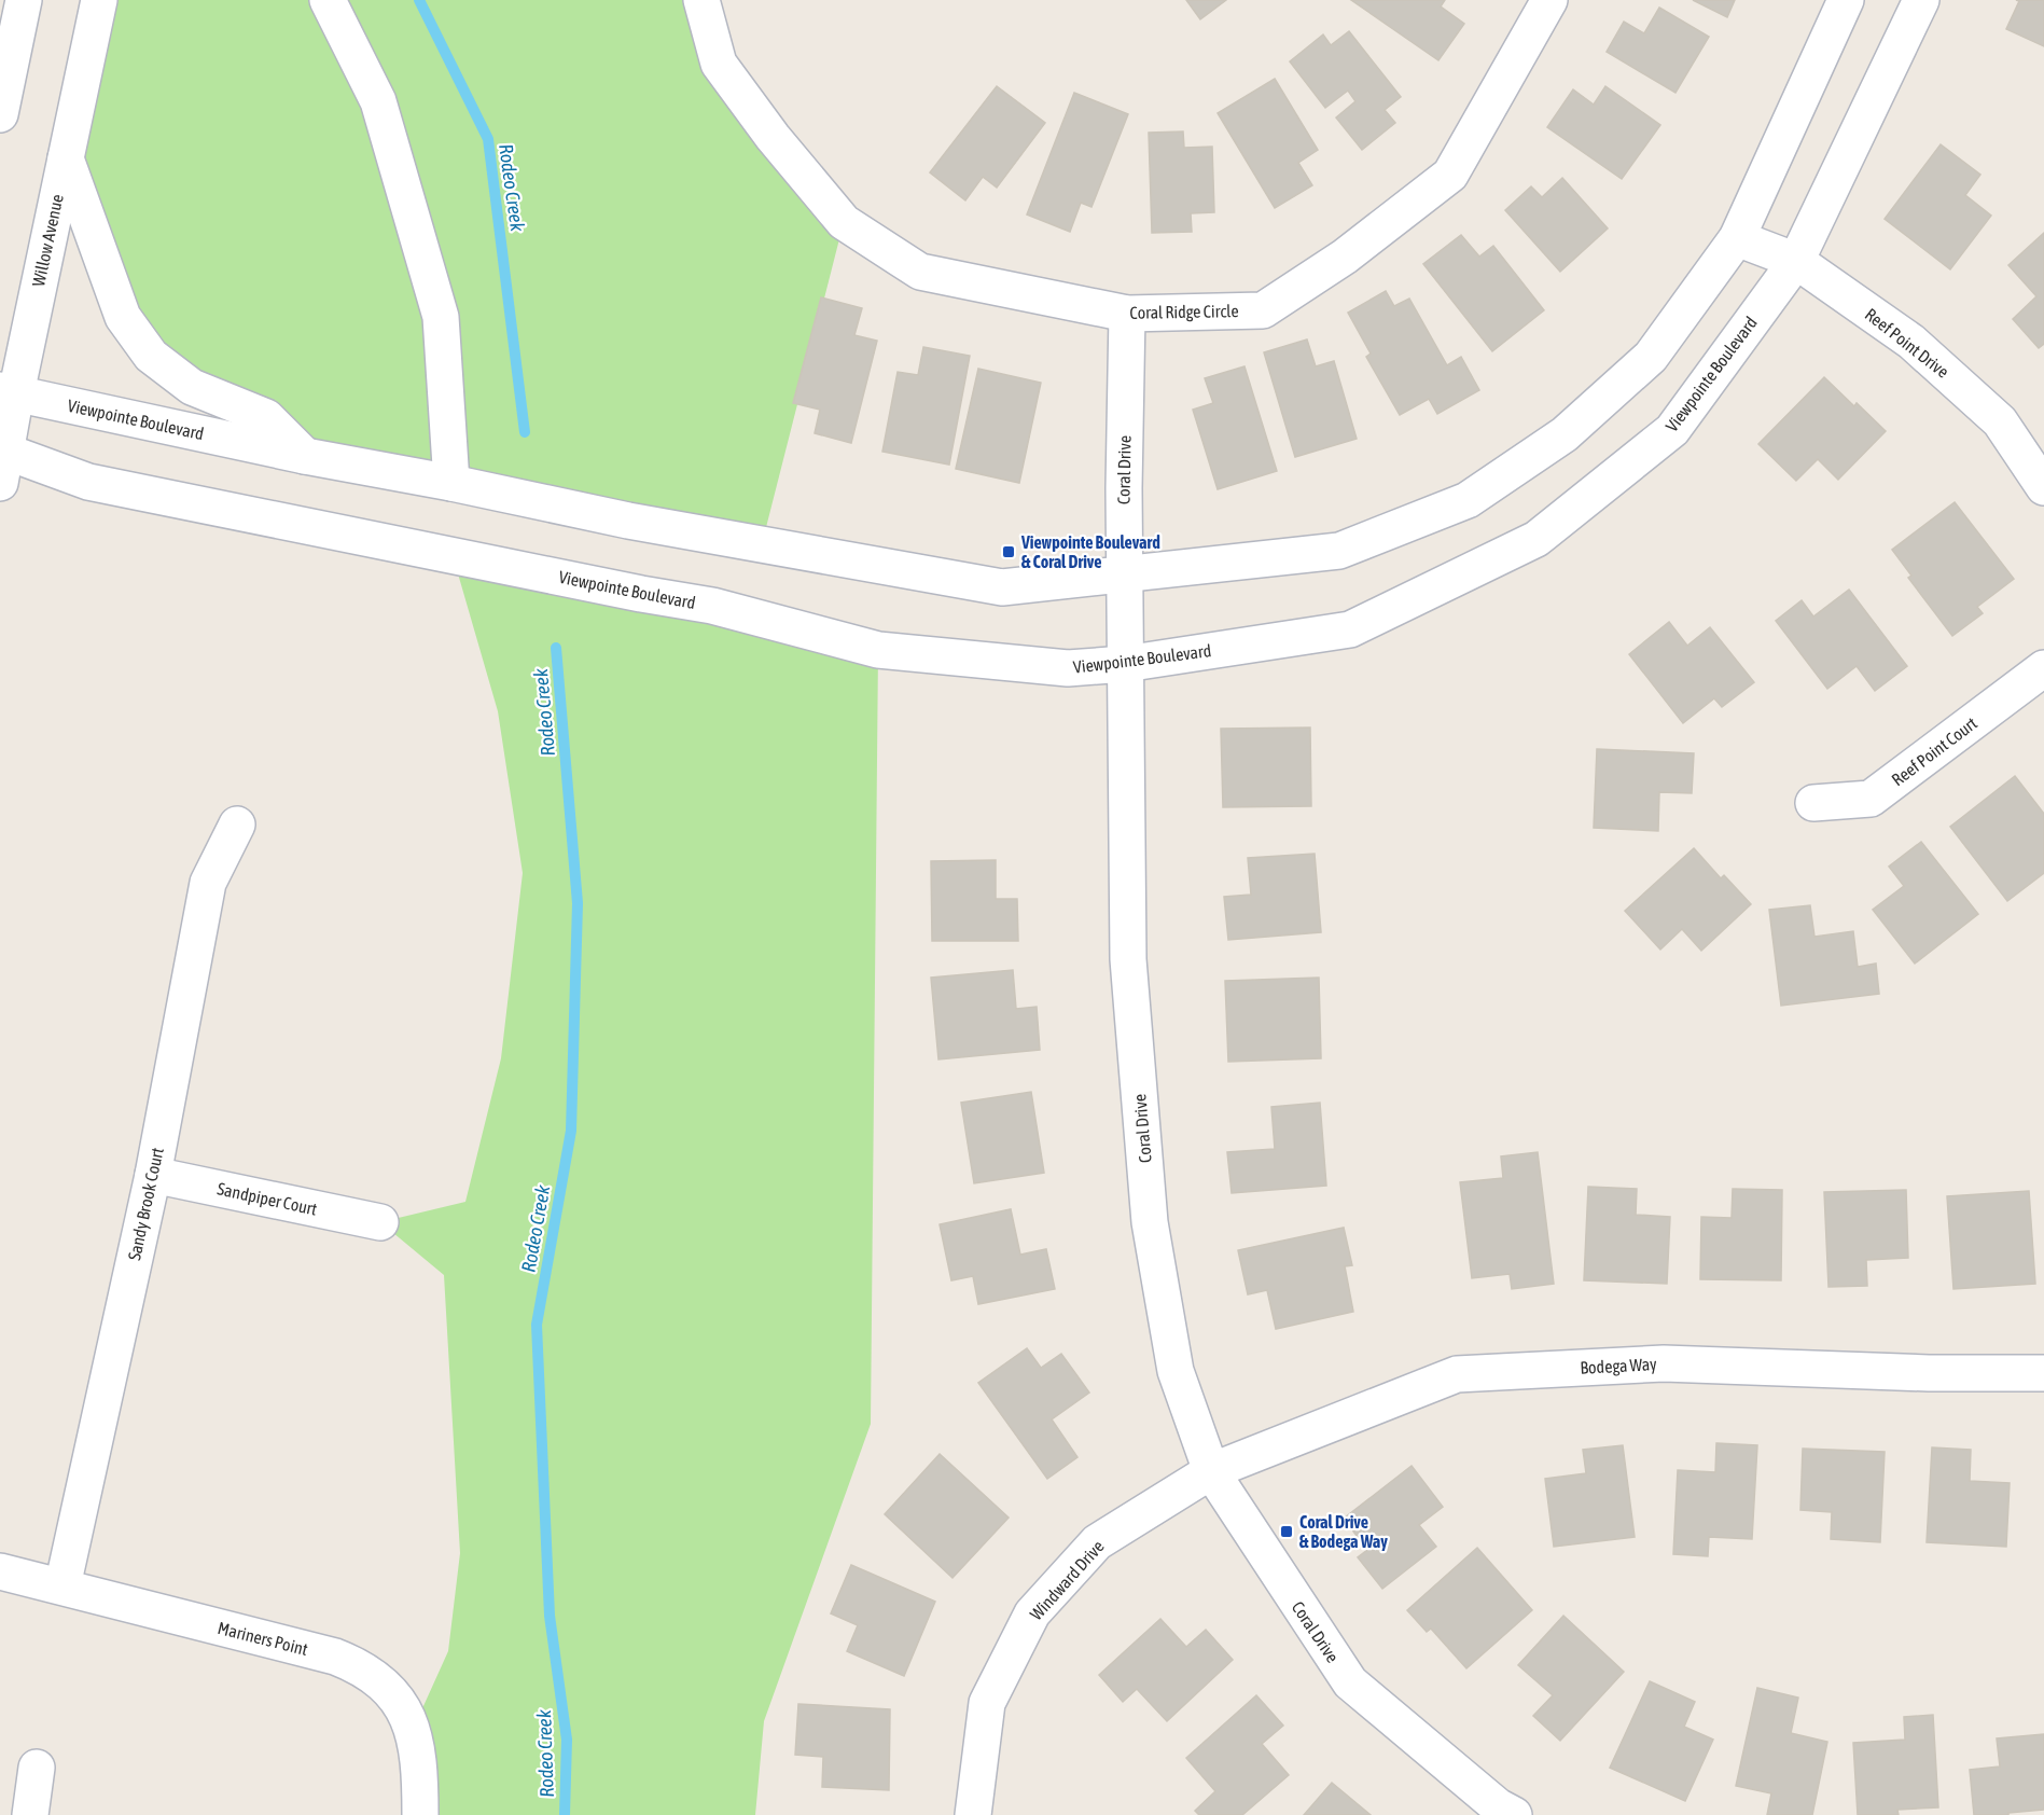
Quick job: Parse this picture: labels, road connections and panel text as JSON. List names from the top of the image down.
{
  "streets": {
    "street": [
      "Willow Avenue",
      "Coral Ridge Circle",
      "Reef Point Drive",
      "Viewpointe Boulevard",
      "Coral Drive",
      "Reef Point Court",
      "Sandpiper Court",
      "Sandy Brook Court",
      "Bodega Way",
      "Windward Drive",
      "Mariners Point"
    ]
  },
  "crossings": [
    ["Willow Avenue", "Viewpointe Boulevard"],
    ["Coral Ridge Circle", "Coral Drive"],
    ["Reef Point Drive", "Viewpointe Boulevard"],
    ["Viewpointe Boulevard", "Coral Drive"],
    ["Coral Drive", "Bodega Way"],
    ["Coral Drive", "Windward Drive"],
    ["Sandpiper Court", "Sandy Brook Court"],
    ["Sandy Brook Court", "Mariners Point"],
    ["Bodega Way", "Windward Drive"]
  ],
  "water": ["Rodeo Creek"],
  "places": {
    "transit": ["Viewpointe Boulevard & Coral Drive", "Coral Drive & Bodega Way"]
  }
}
